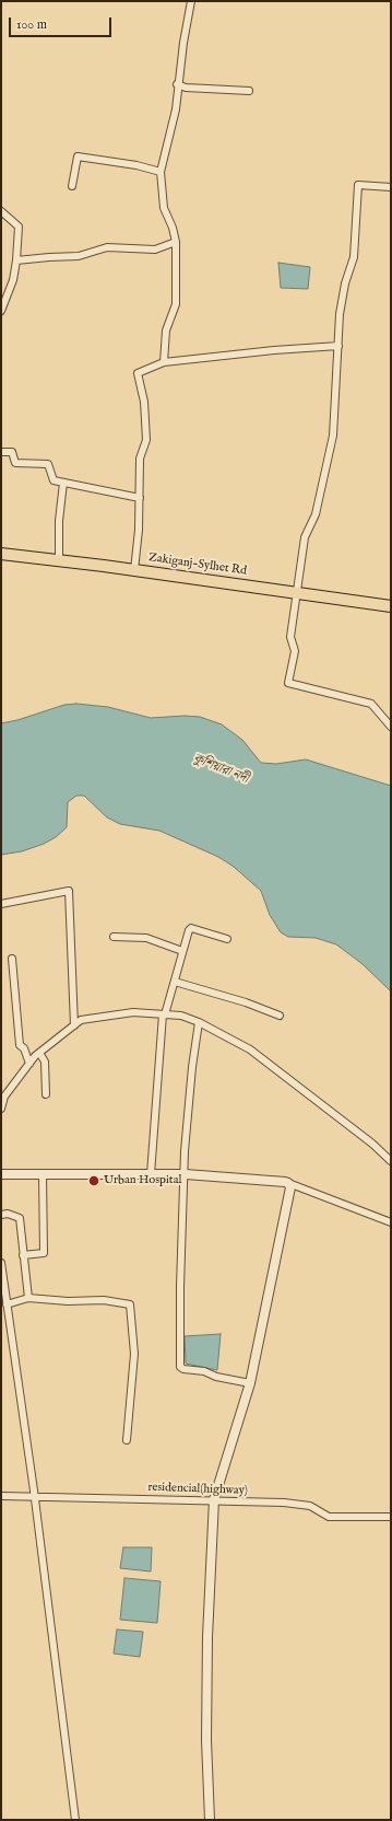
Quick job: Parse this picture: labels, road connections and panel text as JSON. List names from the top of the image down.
{
  "streets": {
    "main road": ["Zakiganj-Sylhet Rd"],
    "street": ["residencial(highway)"]
  },
  "water": ["কুশিয়ারা নদী"],
  "places": ["Urban Hospital"],
  "scale_bar": "100 m"
}
